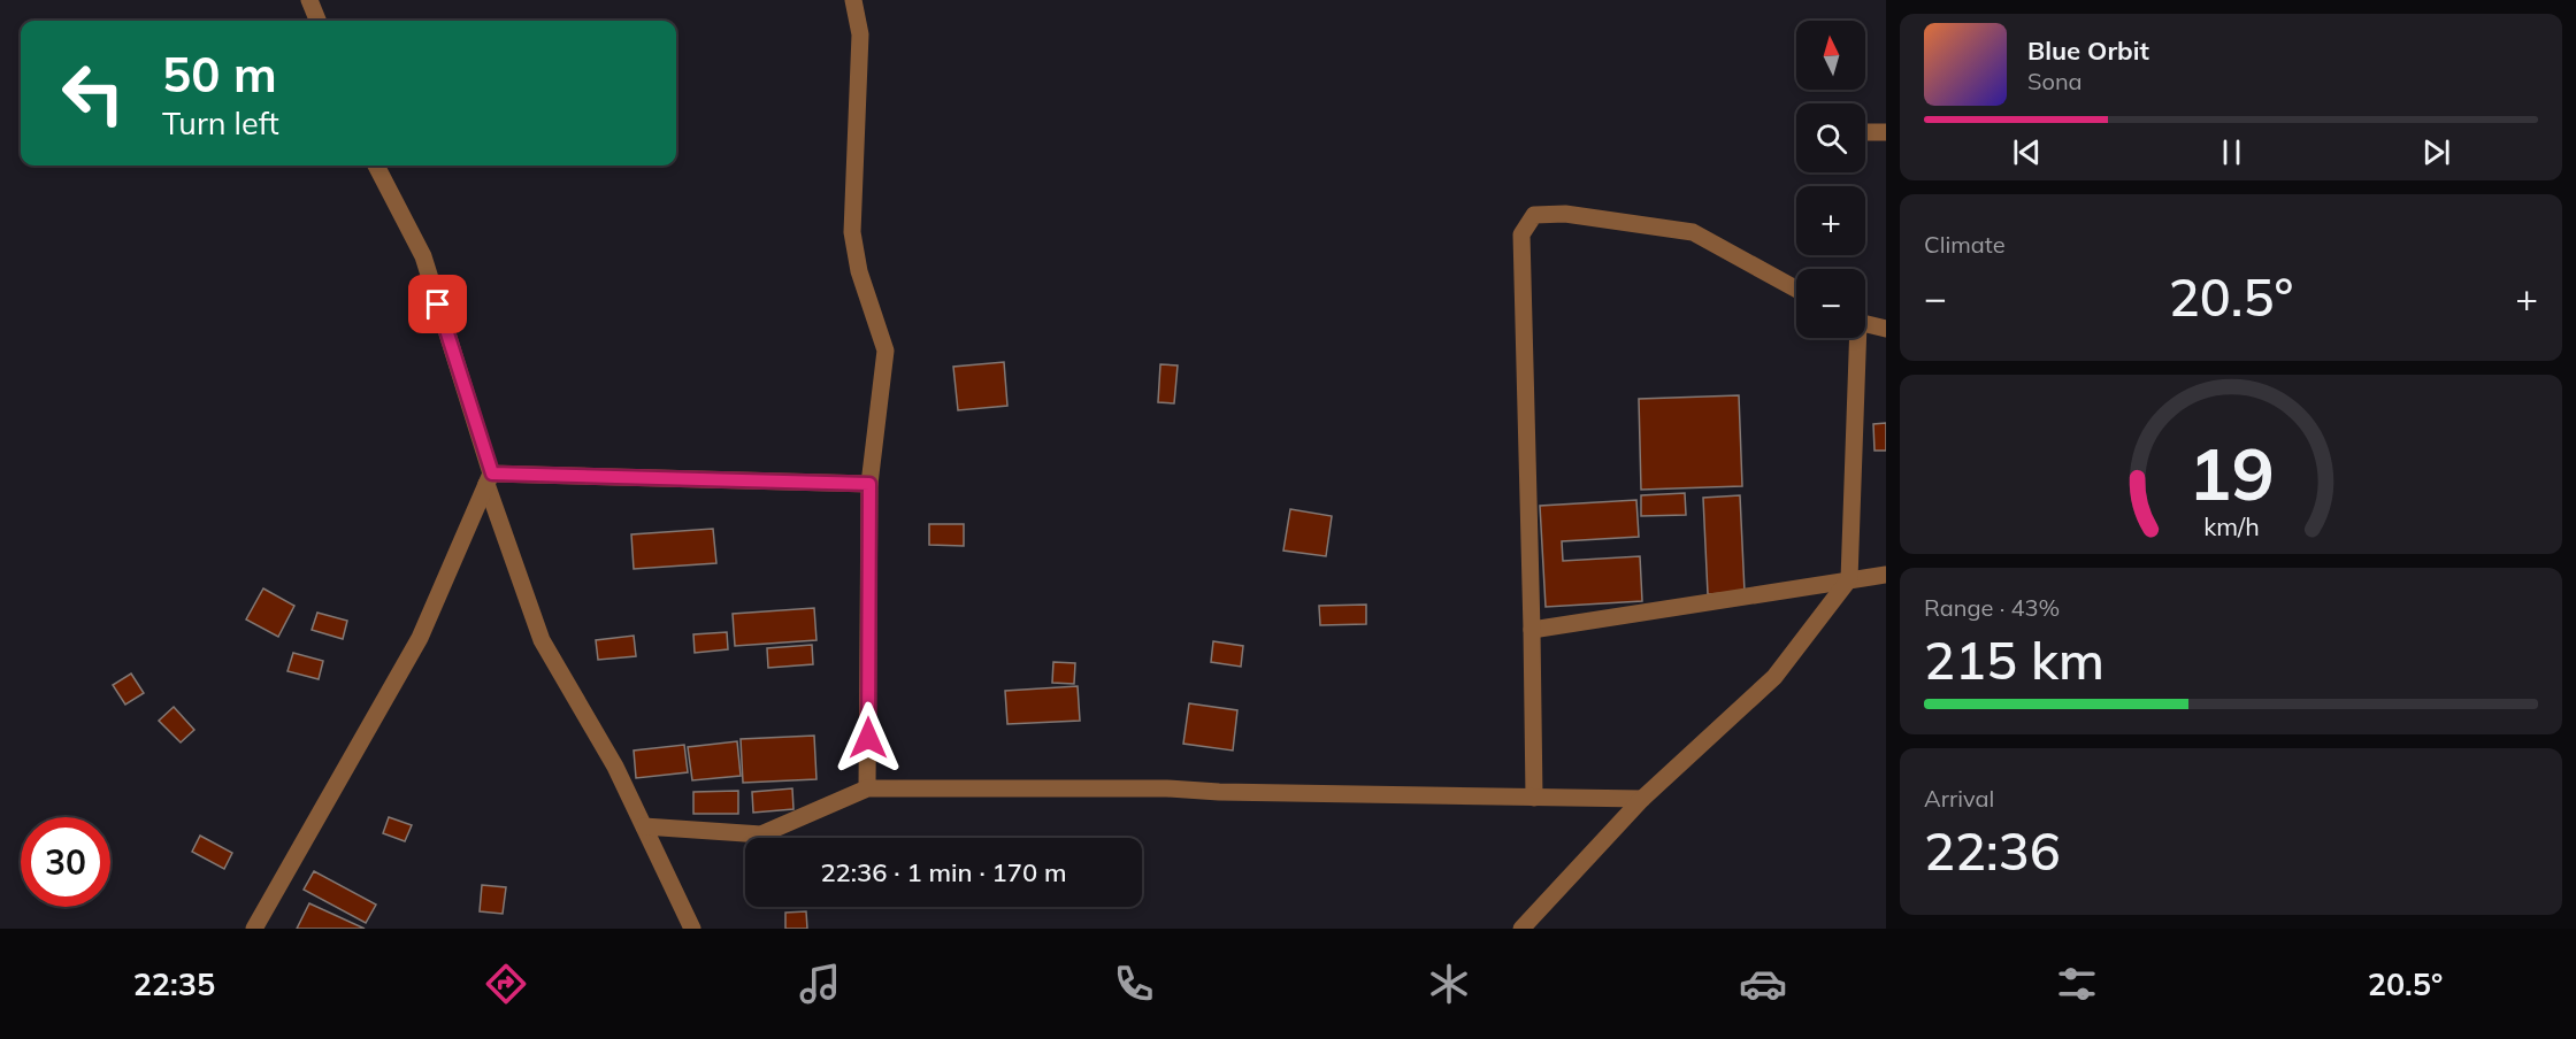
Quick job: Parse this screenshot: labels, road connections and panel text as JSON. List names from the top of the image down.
{
  "north": "top",
  "page": {
    "map_buttons": ["+", "−"],
    "turn": ["50 m", "Turn left"],
    "song": ["Blue Orbit", "Sona"],
    "tile": [
      "Climate",
      ["Range · 43%", "215 km"],
      ["Arrival", "22:36"]
    ],
    "heat": ["−", "20.5°", "+"],
    "limit": "30",
    "trip": "22:36 · 1 min · 170 m",
    "tabs": ["22:35", "20.5°"],
    "gauge": ["19", "km/h"]
  }
}
